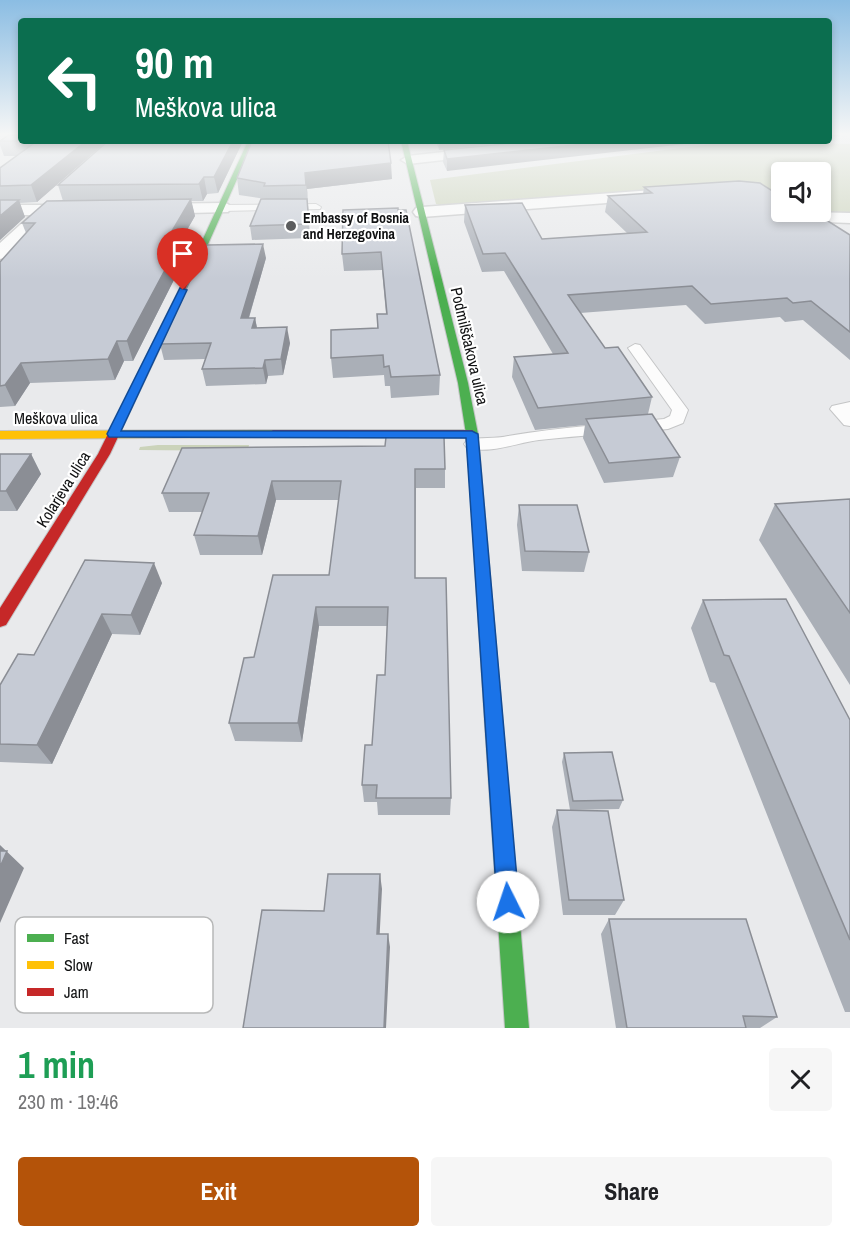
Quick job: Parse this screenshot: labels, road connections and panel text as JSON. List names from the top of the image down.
{
  "streets": {
    "street": ["Podmilščakova ulica", "Meškova ulica", "Kolarjeva ulica"]
  },
  "crossings": [
    ["Podmilščakova ulica", "Meškova ulica"],
    ["Meškova ulica", "Kolarjeva ulica"]
  ],
  "places": ["Embassy of Bosnia and Herzegovina"],
  "legend": ["Fast", "Slow", "Jam"],
  "page": {
    "turn": ["90 m", "Meškova ulica"],
    "heading": ["1 min", "230 m · 19:46"],
    "buttons": ["Exit", "Share"]
  }
}
